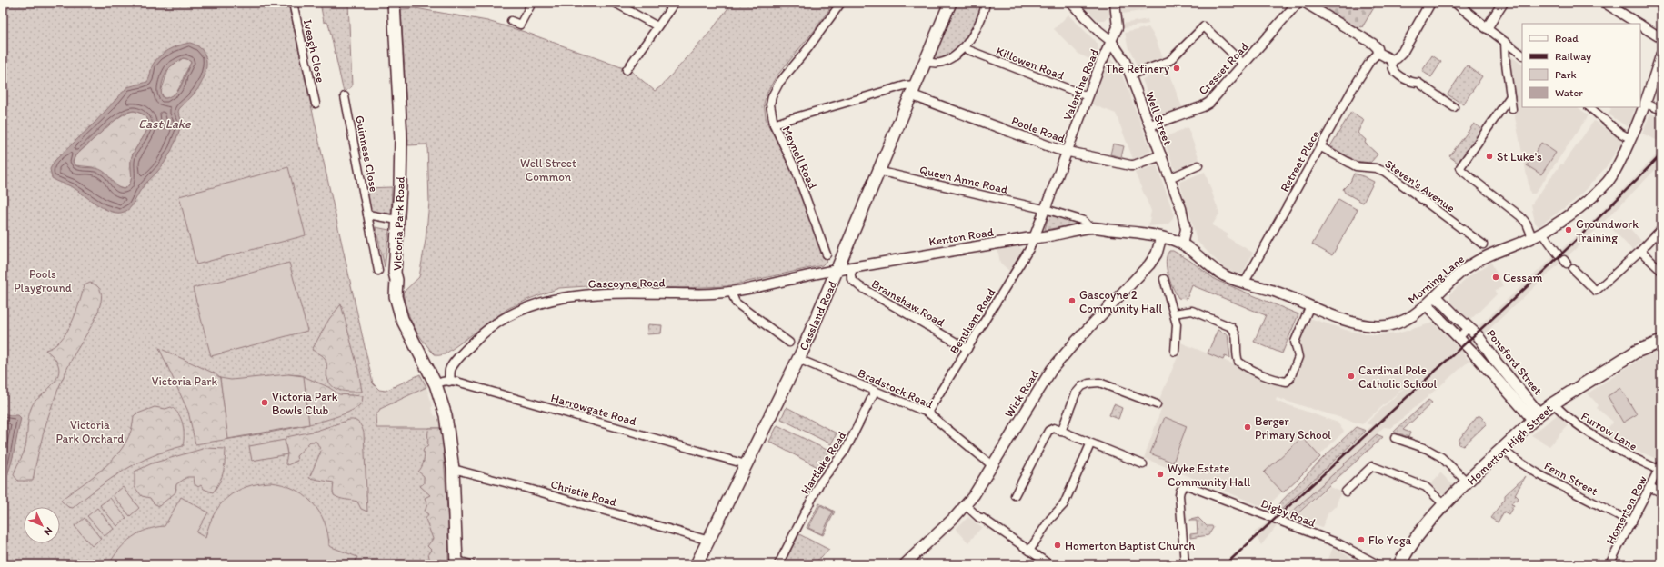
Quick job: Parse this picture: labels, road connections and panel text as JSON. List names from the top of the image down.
{
  "streets": {
    "main road": [
      "Victoria Park Road",
      "Kenton Road",
      "Morning Lane",
      "Cassland Road",
      "Ponsford Street",
      "Wick Road",
      "Homerton High Street"
    ],
    "street": [
      "Iveagh Close",
      "Killowen Road",
      "Cresset Road",
      "Valentine Road",
      "Well Street",
      "Poole Road",
      "Guinness Close",
      "Meynell Road",
      "Retreat Place",
      "Queen Anne Road",
      "Steven's Avenue",
      "Gascoyne Road",
      "Bramshaw Road",
      "Bentham Road",
      "Bradstock Road",
      "Harrowgate Road",
      "Furrow Lane",
      "Hartlake Road",
      "Fenn Street",
      "Christie Road",
      "Homerton Row",
      "Digby Road"
    ]
  },
  "crossings": [
    ["Killowen Road", "Valentine Road"],
    ["Cresset Road", "Well Street"],
    ["Valentine Road", "Well Street"],
    ["Valentine Road", "Poole Road"],
    ["Valentine Road", "Queen Anne Road"],
    ["Valentine Road", "Kenton Road"],
    ["Valentine Road", "Bentham Road"],
    ["Well Street", "Poole Road"],
    ["Well Street", "Kenton Road"],
    ["Well Street", "Morning Lane"],
    ["Poole Road", "Meynell Road"],
    ["Poole Road", "Cassland Road"],
    ["Meynell Road", "Cassland Road"],
    ["Retreat Place", "Steven's Avenue"],
    ["Retreat Place", "Morning Lane"],
    ["Queen Anne Road", "Kenton Road"],
    ["Queen Anne Road", "Cassland Road"],
    ["Victoria Park Road", "Harrowgate Road"],
    ["Victoria Park Road", "Christie Road"],
    ["Kenton Road", "Morning Lane"],
    ["Kenton Road", "Gascoyne Road"],
    ["Kenton Road", "Bramshaw Road"],
    ["Kenton Road", "Cassland Road"],
    ["Kenton Road", "Bentham Road"],
    ["Kenton Road", "Wick Road"],
    ["Morning Lane", "Ponsford Street"],
    ["Gascoyne Road", "Cassland Road"],
    ["Gascoyne Road", "Harrowgate Road"],
    ["Bramshaw Road", "Bentham Road"],
    ["Cassland Road", "Bradstock Road"],
    ["Cassland Road", "Harrowgate Road"],
    ["Cassland Road", "Christie Road"],
    ["Bentham Road", "Bradstock Road"],
    ["Ponsford Street", "Homerton High Street"],
    ["Bradstock Road", "Wick Road"],
    ["Bradstock Road", "Hartlake Road"],
    ["Furrow Lane", "Homerton High Street"],
    ["Furrow Lane", "Homerton Row"],
    ["Homerton High Street", "Fenn Street"],
    ["Fenn Street", "Homerton Row"]
  ],
  "water": ["East Lake"],
  "parks": [
    "Well Street Common",
    "Pools Playground",
    "Victoria Park",
    "Victoria Park Orchard"
  ],
  "places": [
    "The Refinery",
    "St Luke's",
    "Groundwork Training",
    "Cessam",
    "Gascoyne 2 Community Hall",
    "Cardinal Pole Catholic School",
    "Victoria Park Bowls Club",
    "Berger Primary School",
    "Wyke Estate Community Hall",
    "Flo Yoga",
    "Homerton Baptist Church"
  ],
  "legend": [
    "Road",
    "Railway",
    "Park",
    "Water"
  ],
  "north": "bottom right"
}
